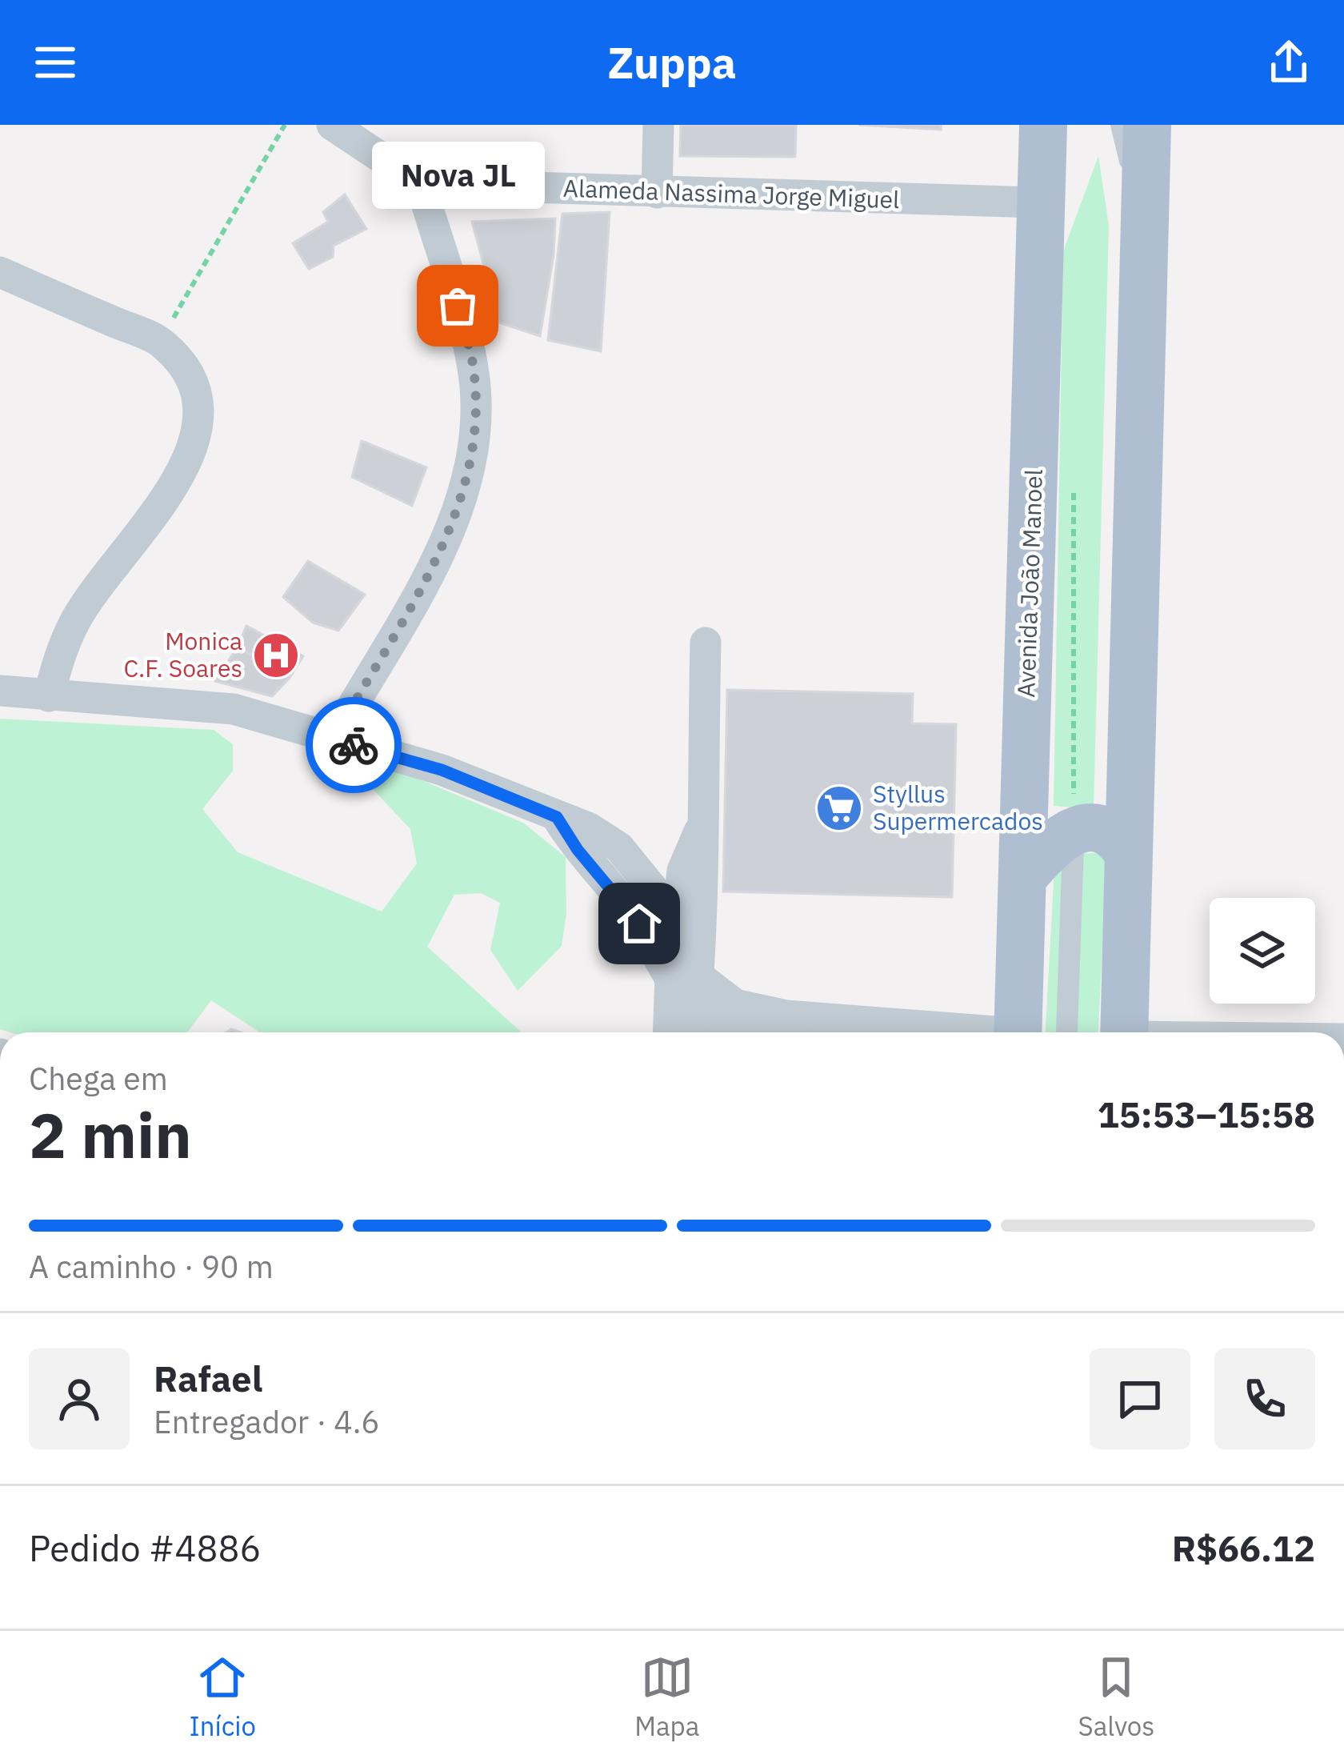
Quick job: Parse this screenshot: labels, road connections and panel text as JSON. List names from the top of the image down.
{
  "streets": {
    "main road": ["Avenida João Manoel"],
    "street": ["Alameda Nassima Jorge Miguel"]
  },
  "crossings": [
    ["Alameda Nassima Jorge Miguel", "Avenida João Manoel"]
  ],
  "places": {
    "other": ["Nova JL"],
    "hospital": ["Monica C.F. Soares"],
    "supermarket": ["Styllus Supermercados"]
  },
  "page": {
    "header": "Zuppa",
    "bubble": "Nova JL",
    "heading": ["2 min", "Chega em", "15:53–15:58"],
    "panel": [
      "Rafael",
      "Entregador · 4.6",
      "Pedido #4886",
      "R$66.12"
    ],
    "bar": "A caminho · 90 m",
    "tabs": ["Início", "Mapa", "Salvos"]
  }
}
